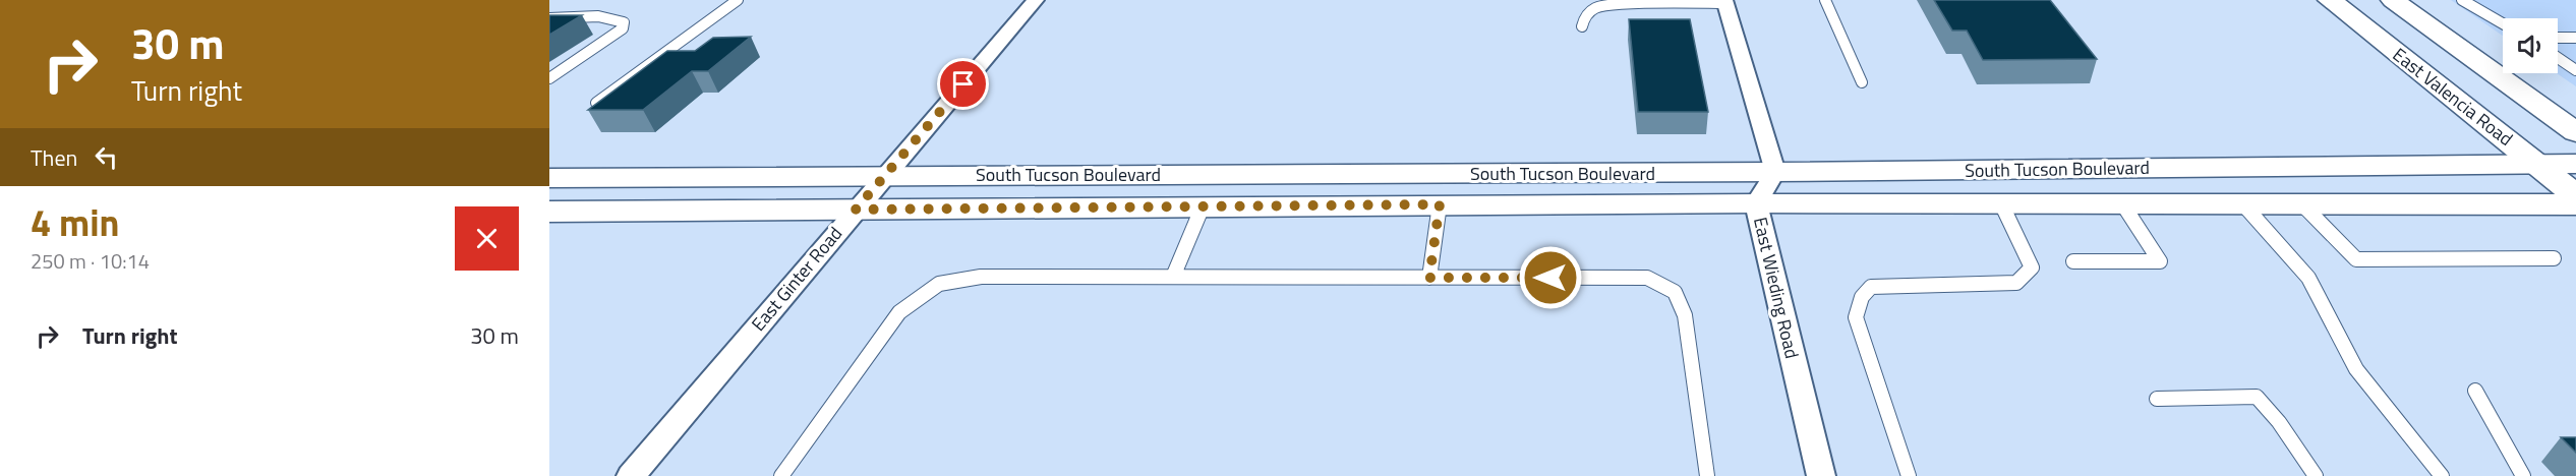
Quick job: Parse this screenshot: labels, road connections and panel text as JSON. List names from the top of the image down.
{
  "streets": {
    "main road": ["East Valencia Road", "South Tucson Boulevard"],
    "street": ["East Ginter Road", "East Wieding Road"]
  },
  "crossings": [
    ["East Valencia Road", "South Tucson Boulevard"],
    ["South Tucson Boulevard", "East Ginter Road"],
    ["South Tucson Boulevard", "East Wieding Road"]
  ],
  "page": {
    "turn": ["30 m", "Turn right"],
    "then": "Then",
    "heading": ["4 min", "250 m · 10:14"],
    "list": [
      {
        "name": "Turn right",
        "value": "30 m"
      }
    ]
  }
}
